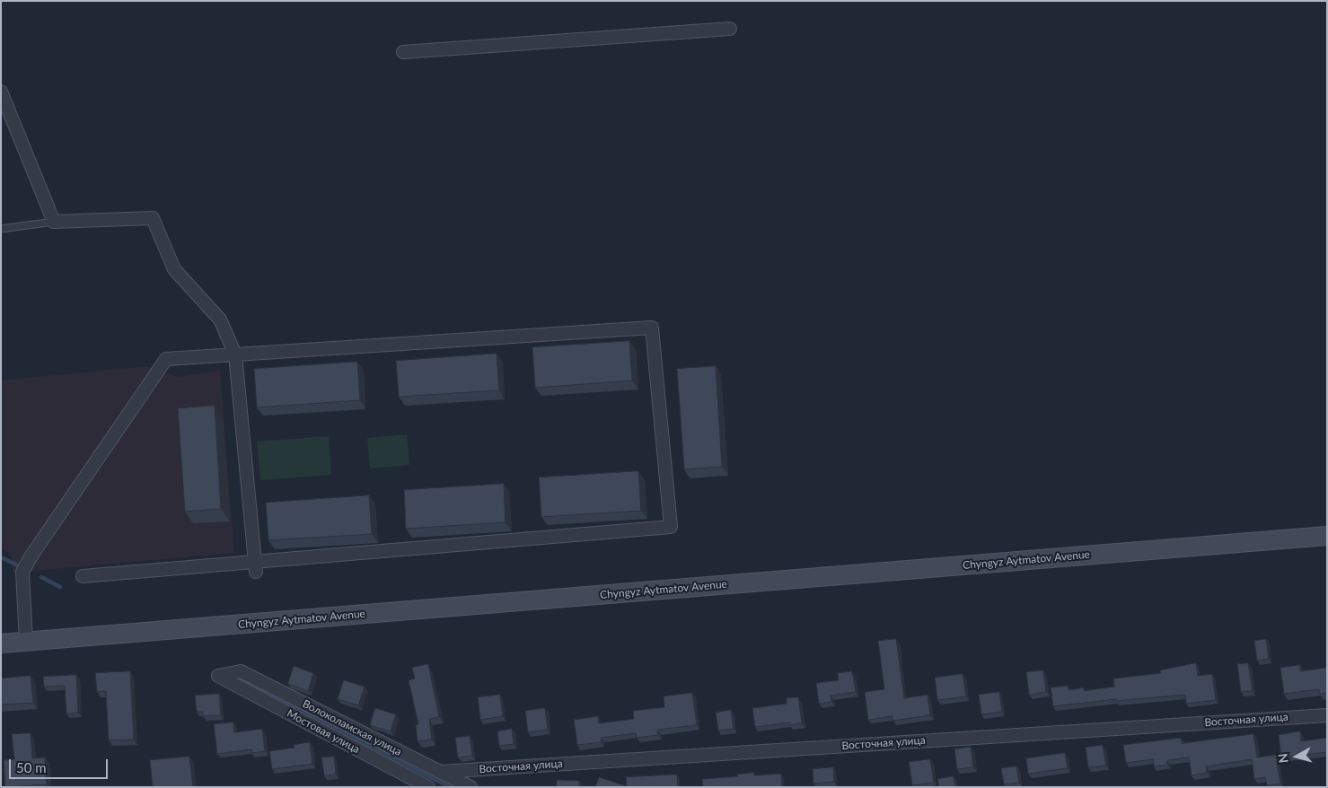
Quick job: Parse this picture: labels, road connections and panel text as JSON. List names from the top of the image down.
{
  "streets": {
    "main road": ["Chyngyz Aytmatov Avenue"],
    "street": ["Восточная улица", "Волоколамская улица", "Мостовая улица"]
  },
  "crossings": [
    ["Восточная улица", "Волоколамская улица"],
    ["Волоколамская улица", "Мостовая улица"]
  ],
  "scale_bar": "50 m",
  "north": "left"
}
